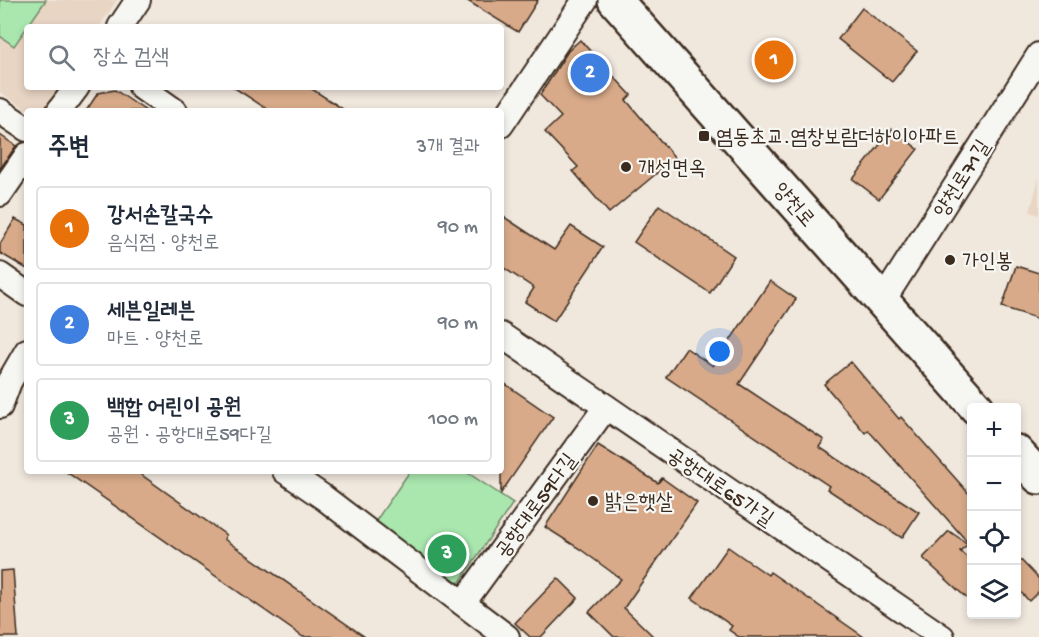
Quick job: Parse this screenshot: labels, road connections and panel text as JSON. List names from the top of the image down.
{
  "streets": {
    "main road": ["양천로"],
    "street": ["양천로71길", "공항대로65가길", "공항대로59다길"]
  },
  "crossings": [
    ["양천로71길", "양천로"],
    ["공항대로65가길", "공항대로59다길"]
  ],
  "places": {
    "transit": ["염동초교.염창보람더하이아파트"],
    "other": ["개성면옥", "가인봉", "밝은햇살"]
  },
  "page": {
    "search": "장소 검색",
    "pins": ["1", "2", "3"],
    "heading": ["주변", "3개 결과"],
    "list": [
      {
        "mark": "1",
        "name": "강서손칼국수",
        "note": "음식점 · 양천로",
        "value": "90 m"
      },
      {
        "mark": "2",
        "name": "세븐일레븐",
        "note": "마트 · 양천로",
        "value": "90 m"
      },
      {
        "mark": "3",
        "name": "백합 어린이 공원",
        "note": "공원 · 공항대로59다길",
        "value": "100 m"
      }
    ],
    "map_buttons": ["+", "−"]
  }
}
